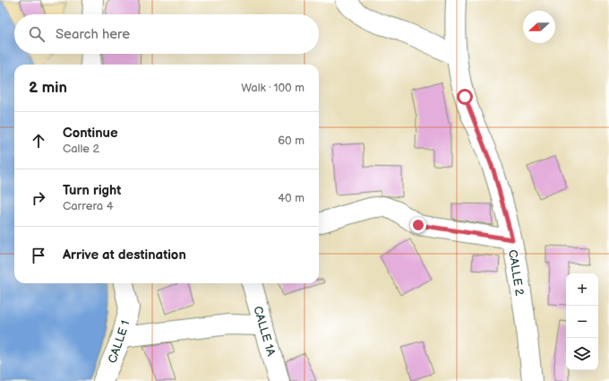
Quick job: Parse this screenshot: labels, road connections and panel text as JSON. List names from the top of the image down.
{
  "streets": {
    "street": ["CALLE 2", "CALLE 1A", "CALLE 1"]
  },
  "north": "left",
  "page": {
    "search": "Search here",
    "heading": ["2 min", "Walk · 100 m"],
    "list": [
      ["Continue", "Calle 2", "60 m"],
      ["Turn right", "Carrera 4", "40 m"],
      "Arrive at destination"
    ],
    "map_buttons": ["+", "−"]
  }
}
